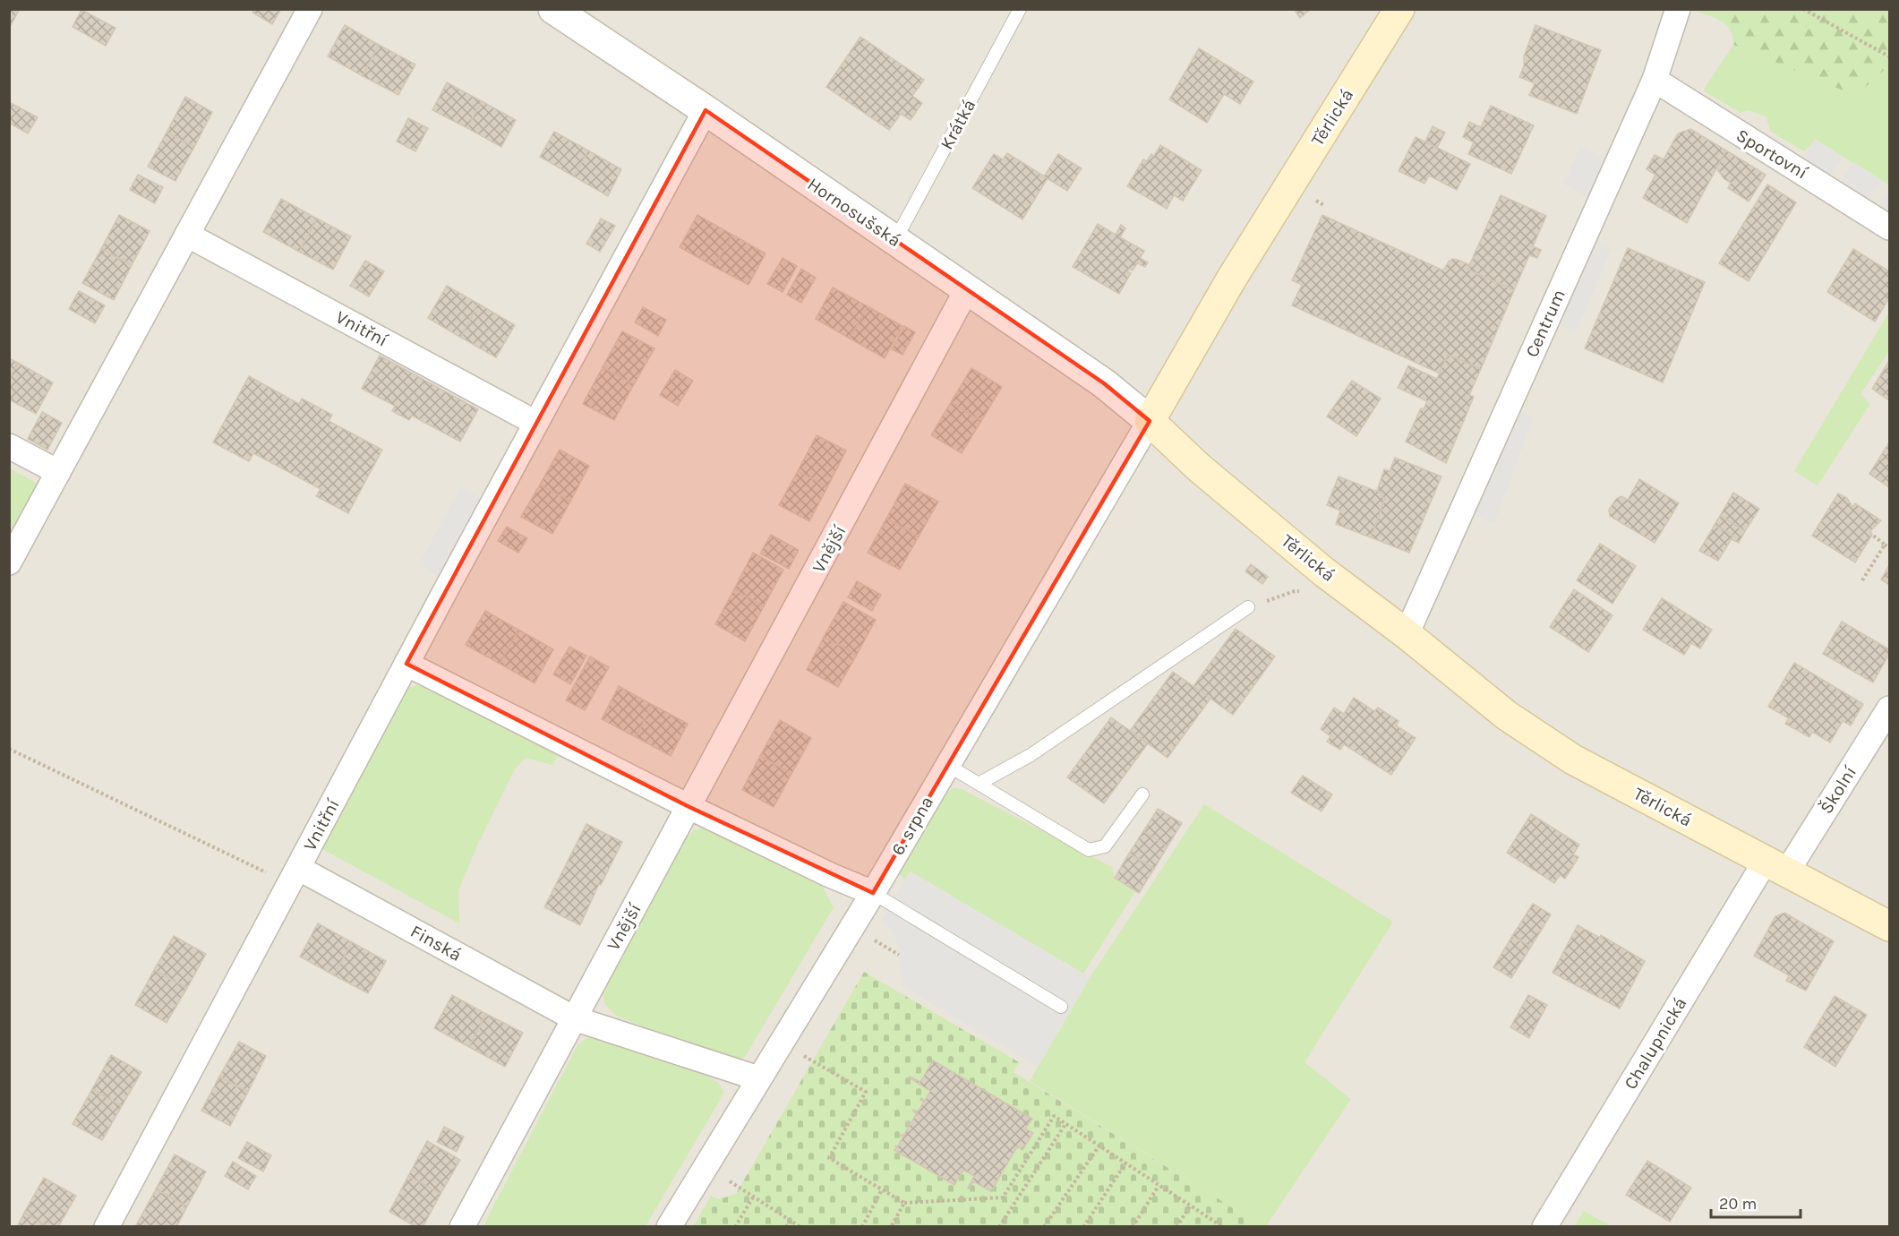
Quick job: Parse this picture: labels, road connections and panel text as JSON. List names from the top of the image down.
{
  "streets": {
    "main road": ["Těrlická"],
    "street": [
      "Sportovní",
      "Hornosušská",
      "Centrum",
      "Vnitřní",
      "Vnější",
      "Školní",
      "6. srpna",
      "Finská",
      "Chalupnická"
    ],
    "lane": ["Krátká"]
  },
  "crossings": [
    ["Těrlická", "Hornosušská"],
    ["Těrlická", "Centrum"],
    ["Těrlická", "Školní"],
    ["Těrlická", "6. srpna"],
    ["Těrlická", "Chalupnická"],
    ["Krátká", "Hornosušská"],
    ["Sportovní", "Centrum"],
    ["Hornosušská", "Vnitřní"],
    ["Hornosušská", "Vnější"],
    ["Hornosušská", "6. srpna"],
    ["Vnitřní", "Finská"],
    ["Vnější", "Finská"],
    ["Školní", "Chalupnická"],
    ["6. srpna", "Finská"]
  ],
  "scale_bar": "20 m"
}
